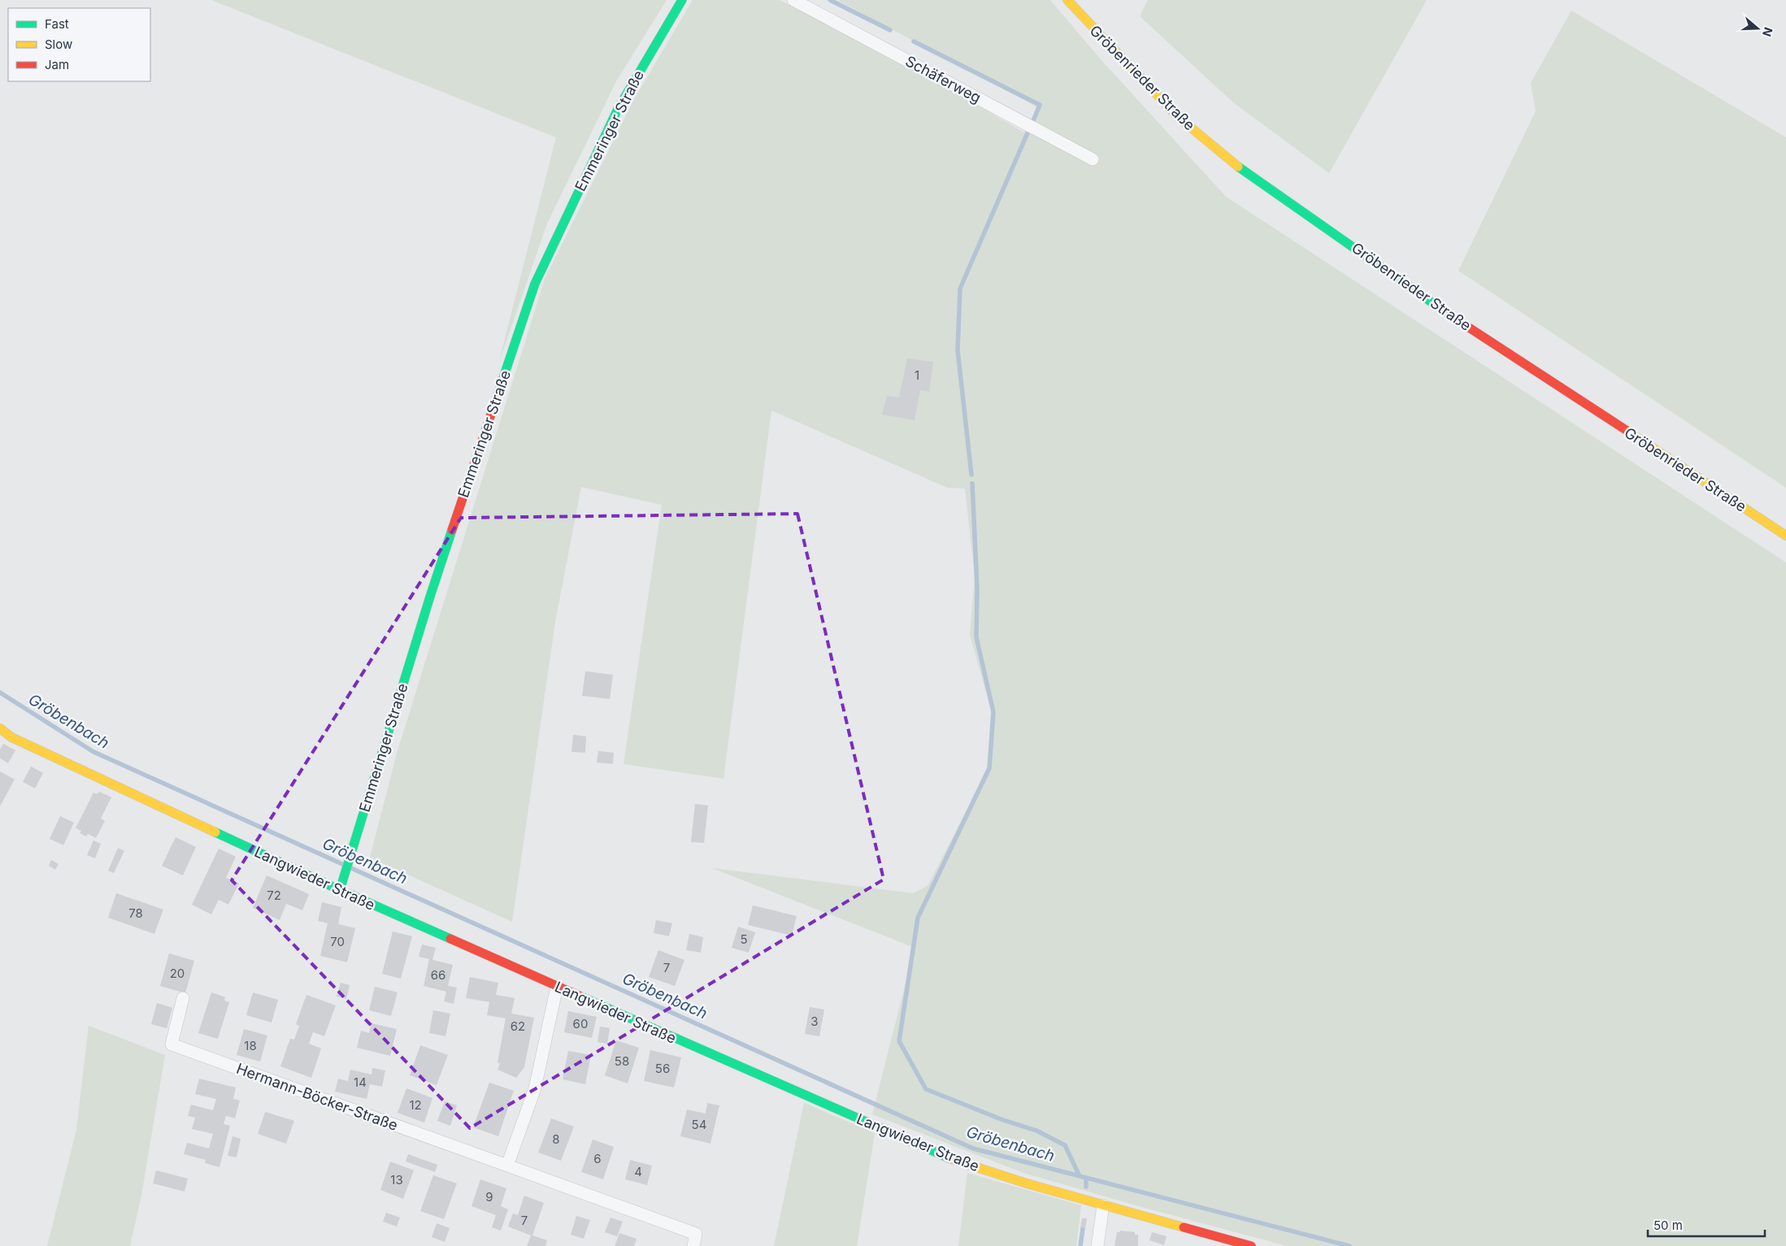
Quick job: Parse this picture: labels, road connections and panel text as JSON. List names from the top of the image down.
{
  "streets": {
    "street": [
      "Gröbenrieder Straße",
      "Schäferweg",
      "Emmeringer Straße",
      "Langwieder Straße",
      "Hermann-Böcker-Straße"
    ]
  },
  "crossings": [
    ["Emmeringer Straße", "Langwieder Straße"]
  ],
  "water": ["Gröbenbach"],
  "house_numbers": [
    "1",
    "72",
    "78",
    "5",
    "70",
    "7",
    "20",
    "66",
    "3",
    "60",
    "62",
    "18",
    "58",
    "56",
    "14",
    "12",
    "54",
    "8",
    "6",
    "4",
    "13",
    "9",
    "7"
  ],
  "legend": ["Fast", "Slow", "Jam"],
  "scale_bar": "50 m",
  "north": "right"
}
